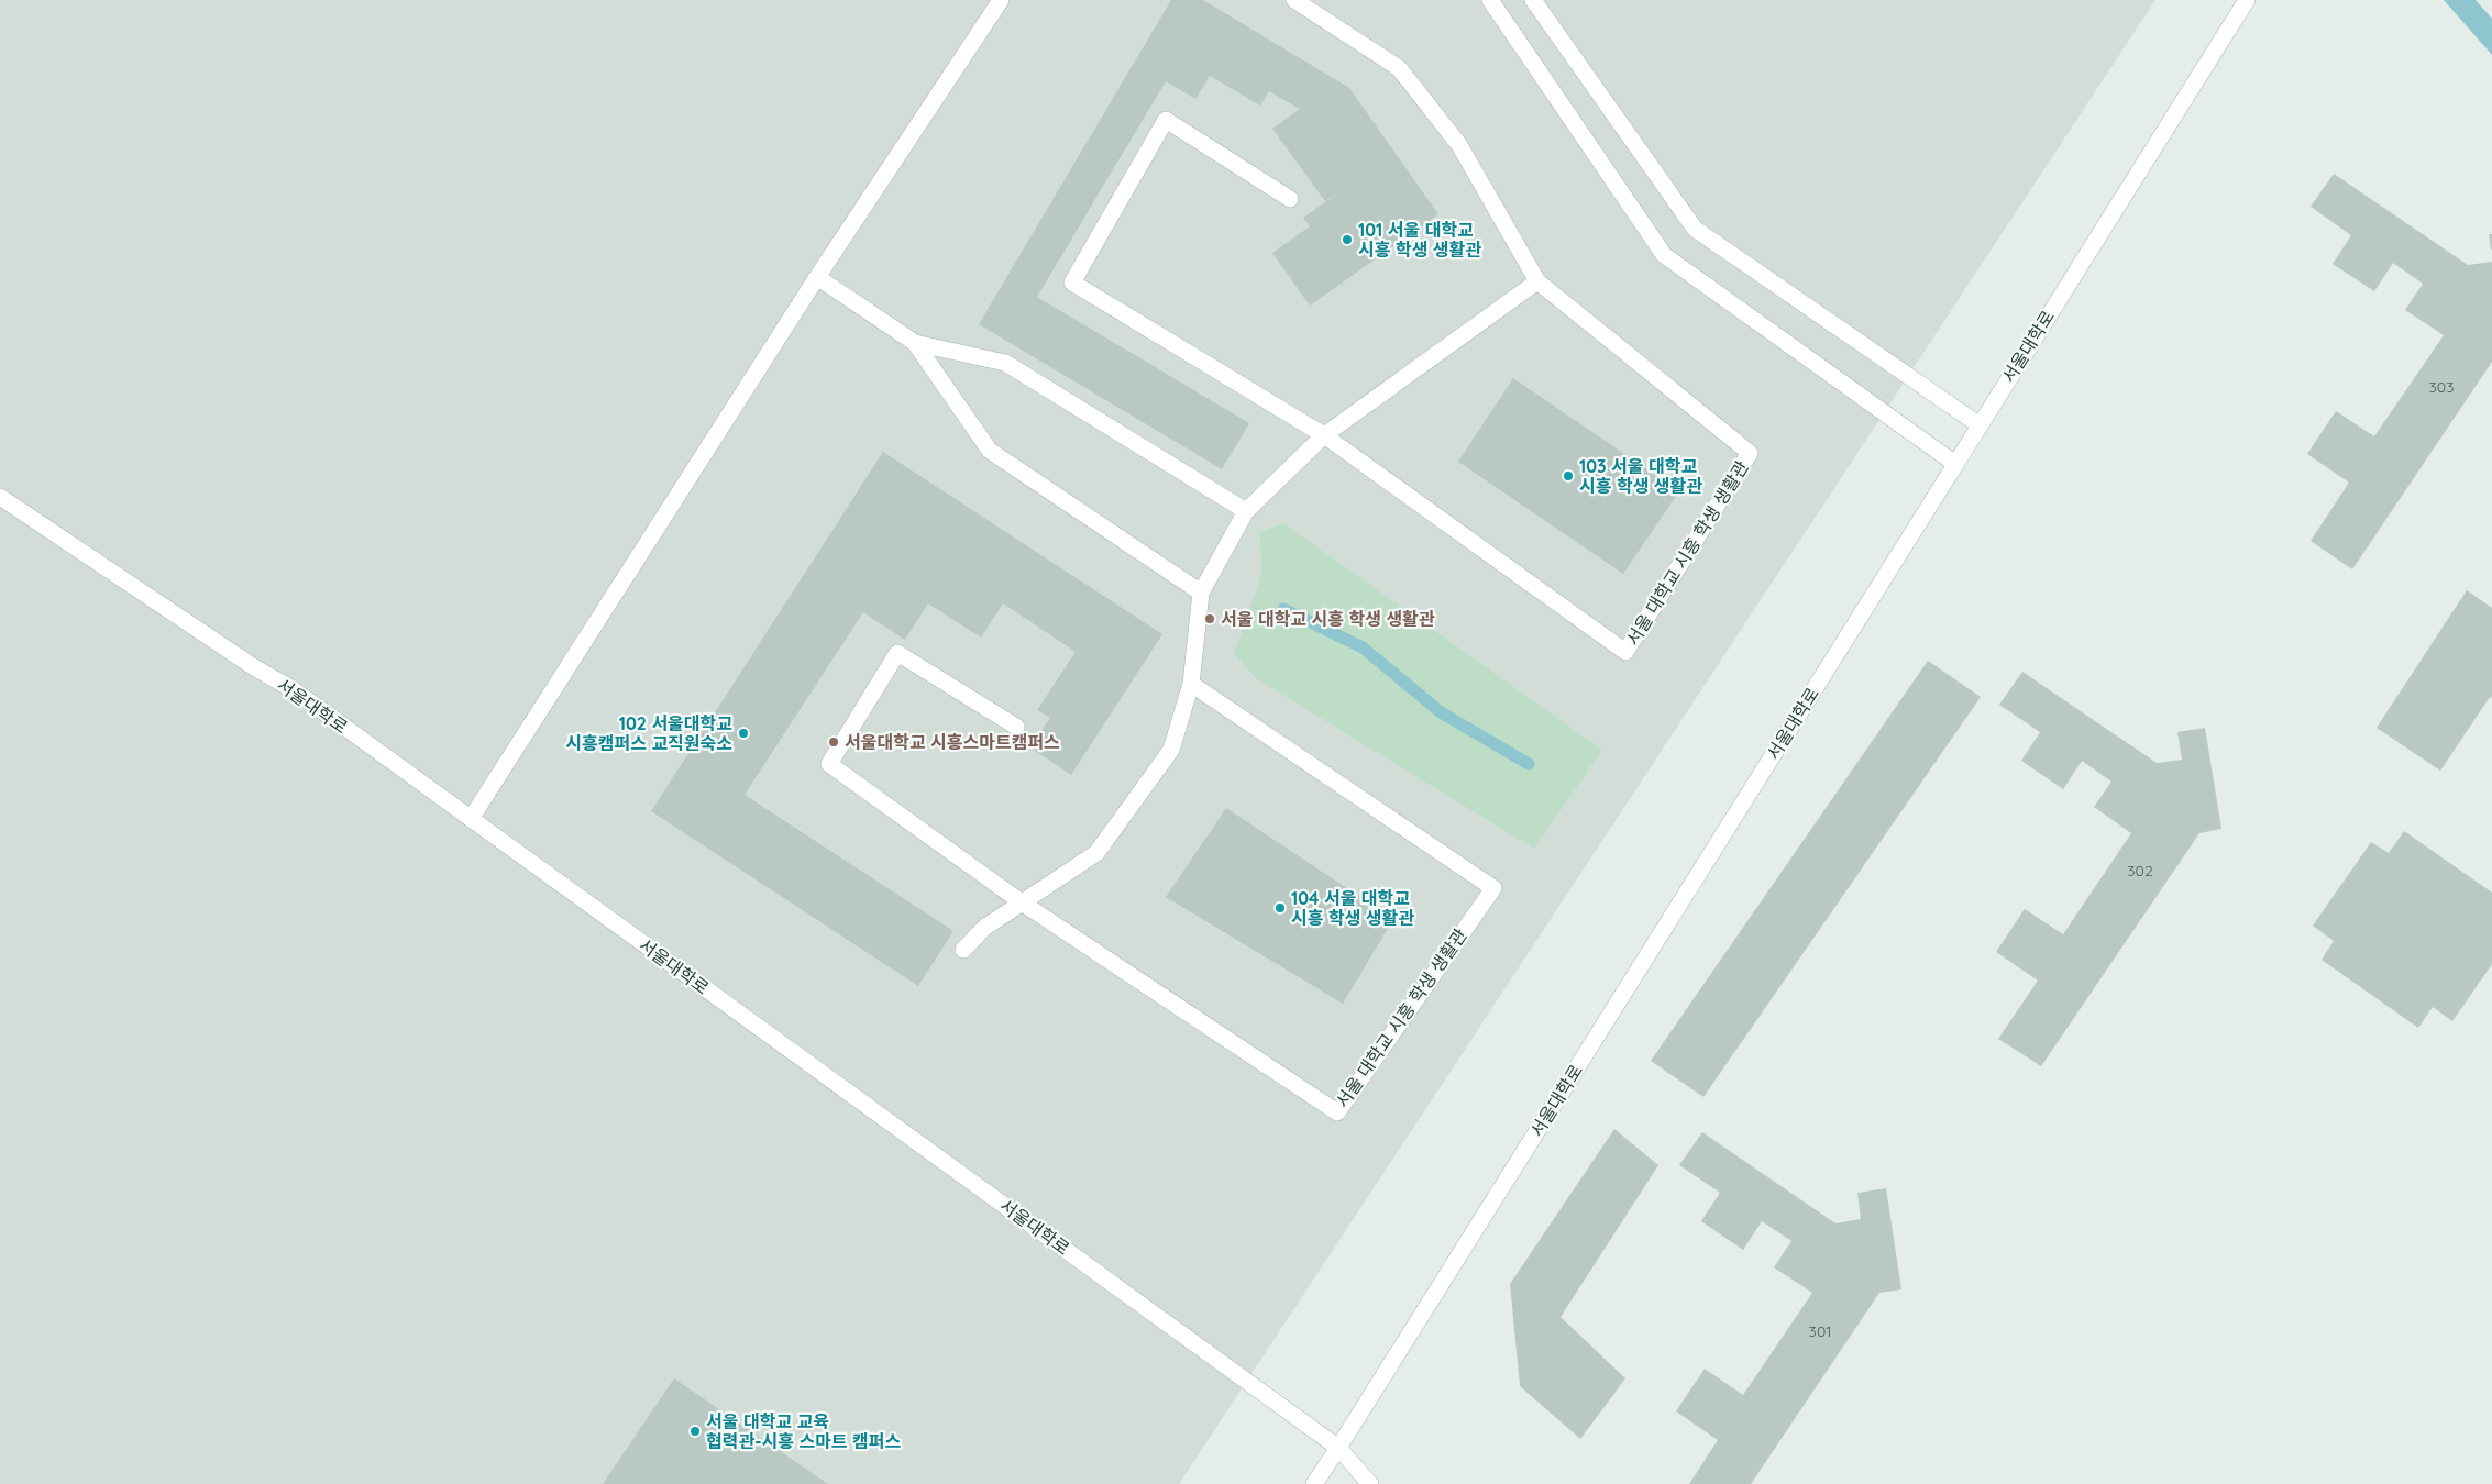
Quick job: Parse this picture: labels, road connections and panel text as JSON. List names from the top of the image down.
{
  "streets": {
    "street": ["서울대학로", "서울 대학교 시흥 학생 생활관"]
  },
  "places": [
    "101 서울 대학교 시흥 학생 생활관",
    "103 서울 대학교 시흥 학생 생활관",
    "서울 대학교 시흥 학생 생활관",
    "102 서울대학교 시흥캠퍼스 교직원숙소",
    "서울대학교 시흥스마트캠퍼스",
    "104 서울 대학교 시흥 학생 생활관",
    "서울 대학교 교육 협력관-시흥 스마트 캠퍼스"
  ],
  "house_numbers": ["303", "302", "301"]
}
